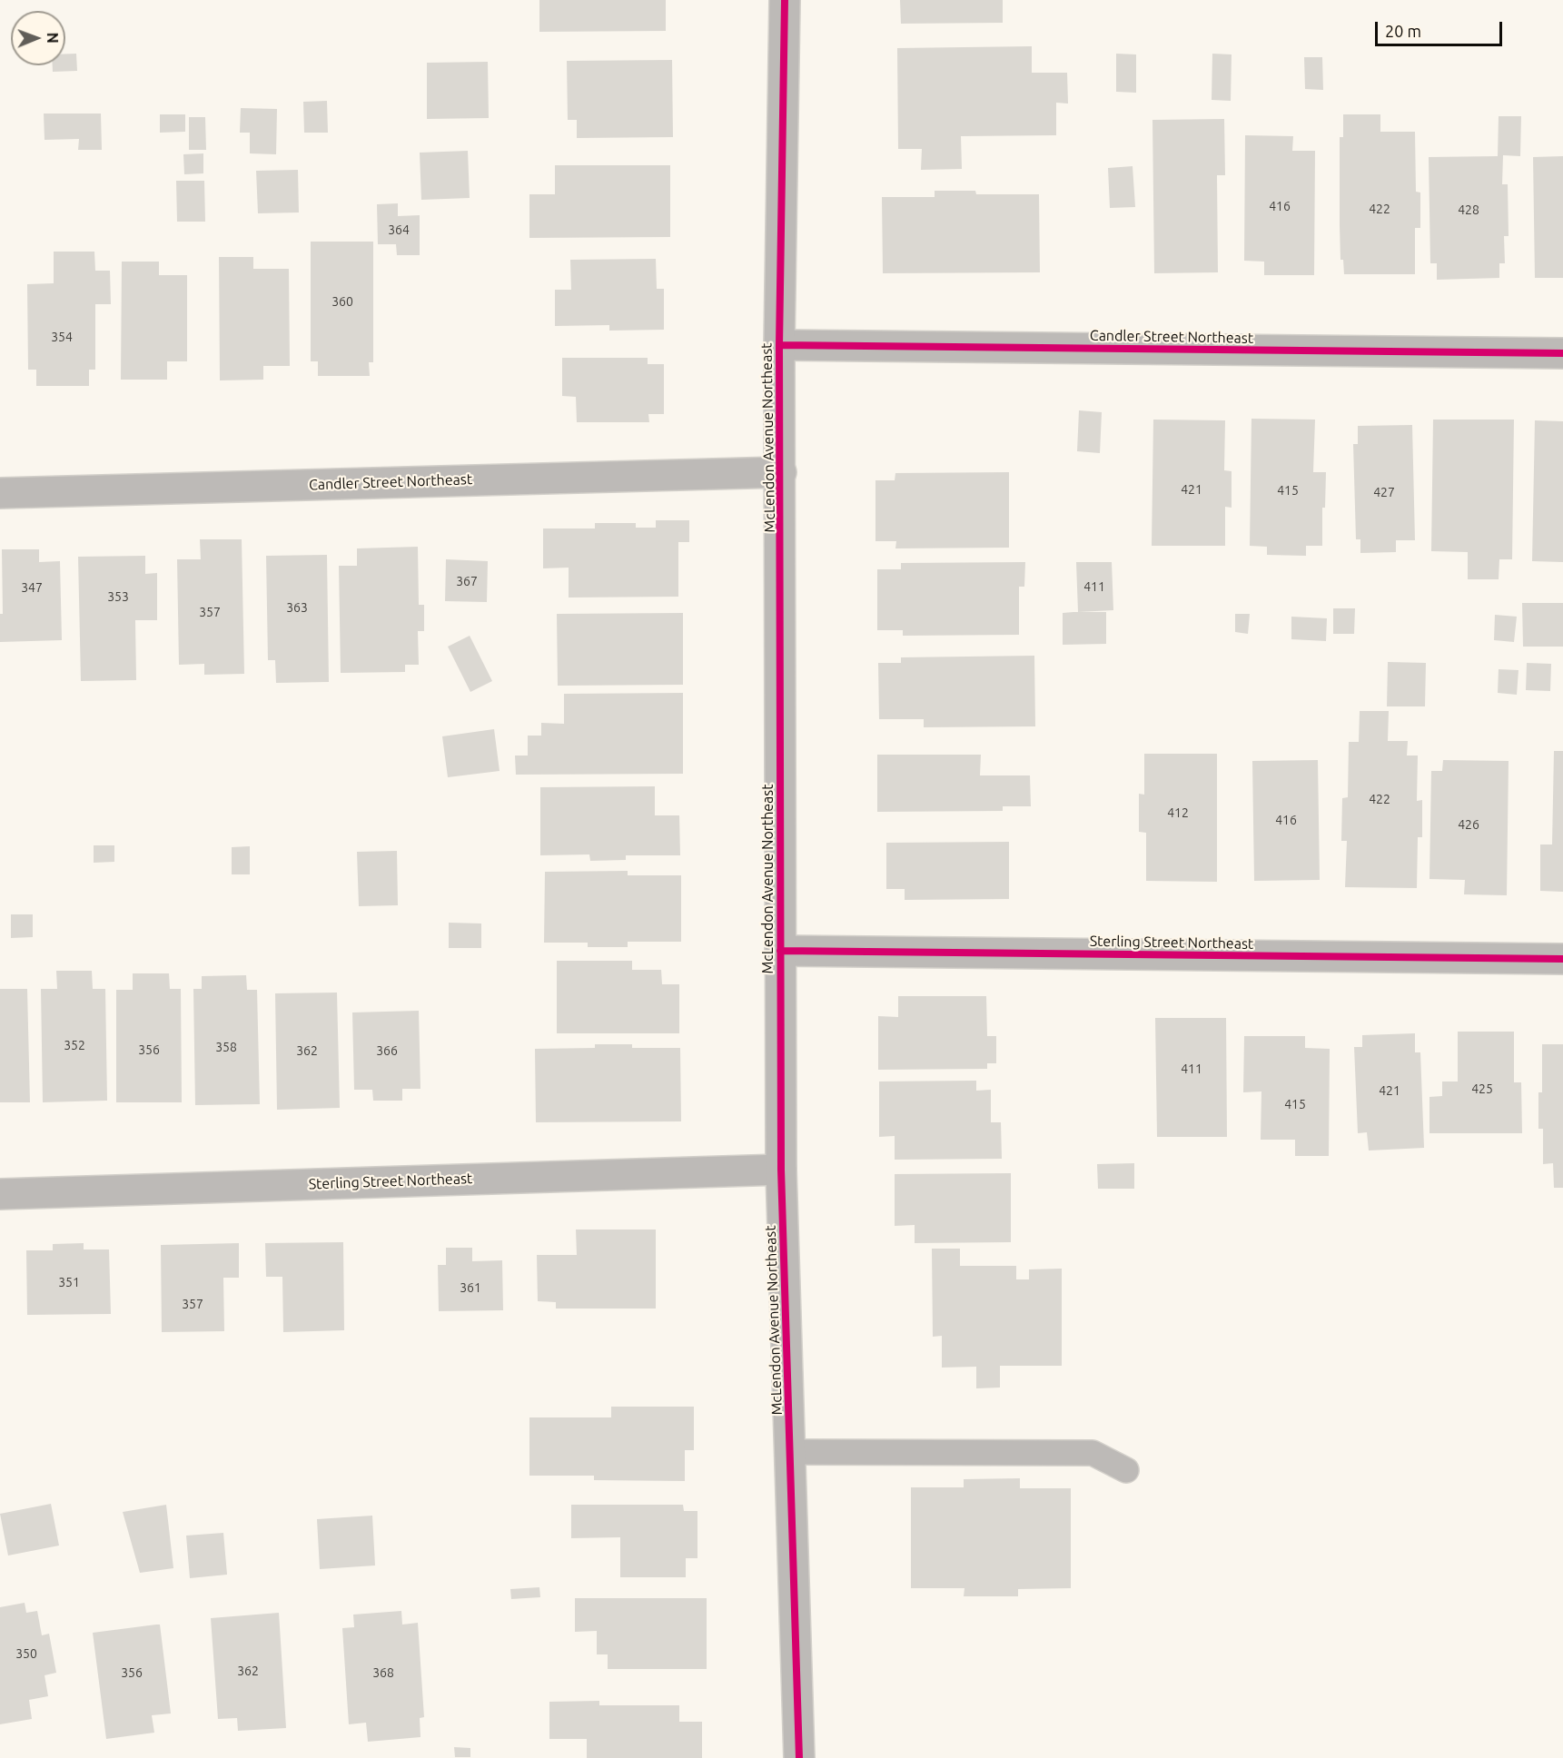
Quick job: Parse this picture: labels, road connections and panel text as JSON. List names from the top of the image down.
{
  "streets": {
    "street": ["Candler Street Northeast", "McLendon Avenue Northeast", "Sterling Street Northeast"]
  },
  "crossings": [
    ["Candler Street Northeast", "McLendon Avenue Northeast"],
    ["McLendon Avenue Northeast", "Sterling Street Northeast"]
  ],
  "house_numbers": [
    "416",
    "422",
    "428",
    "364",
    "360",
    "354",
    "421",
    "415",
    "427",
    "367",
    "411",
    "347",
    "353",
    "363",
    "357",
    "422",
    "412",
    "416",
    "426",
    "352",
    "358",
    "356",
    "362",
    "366",
    "411",
    "425",
    "421",
    "415",
    "351",
    "361",
    "357",
    "350",
    "362",
    "356",
    "368"
  ],
  "scale_bar": "20 m",
  "north": "right"
}
